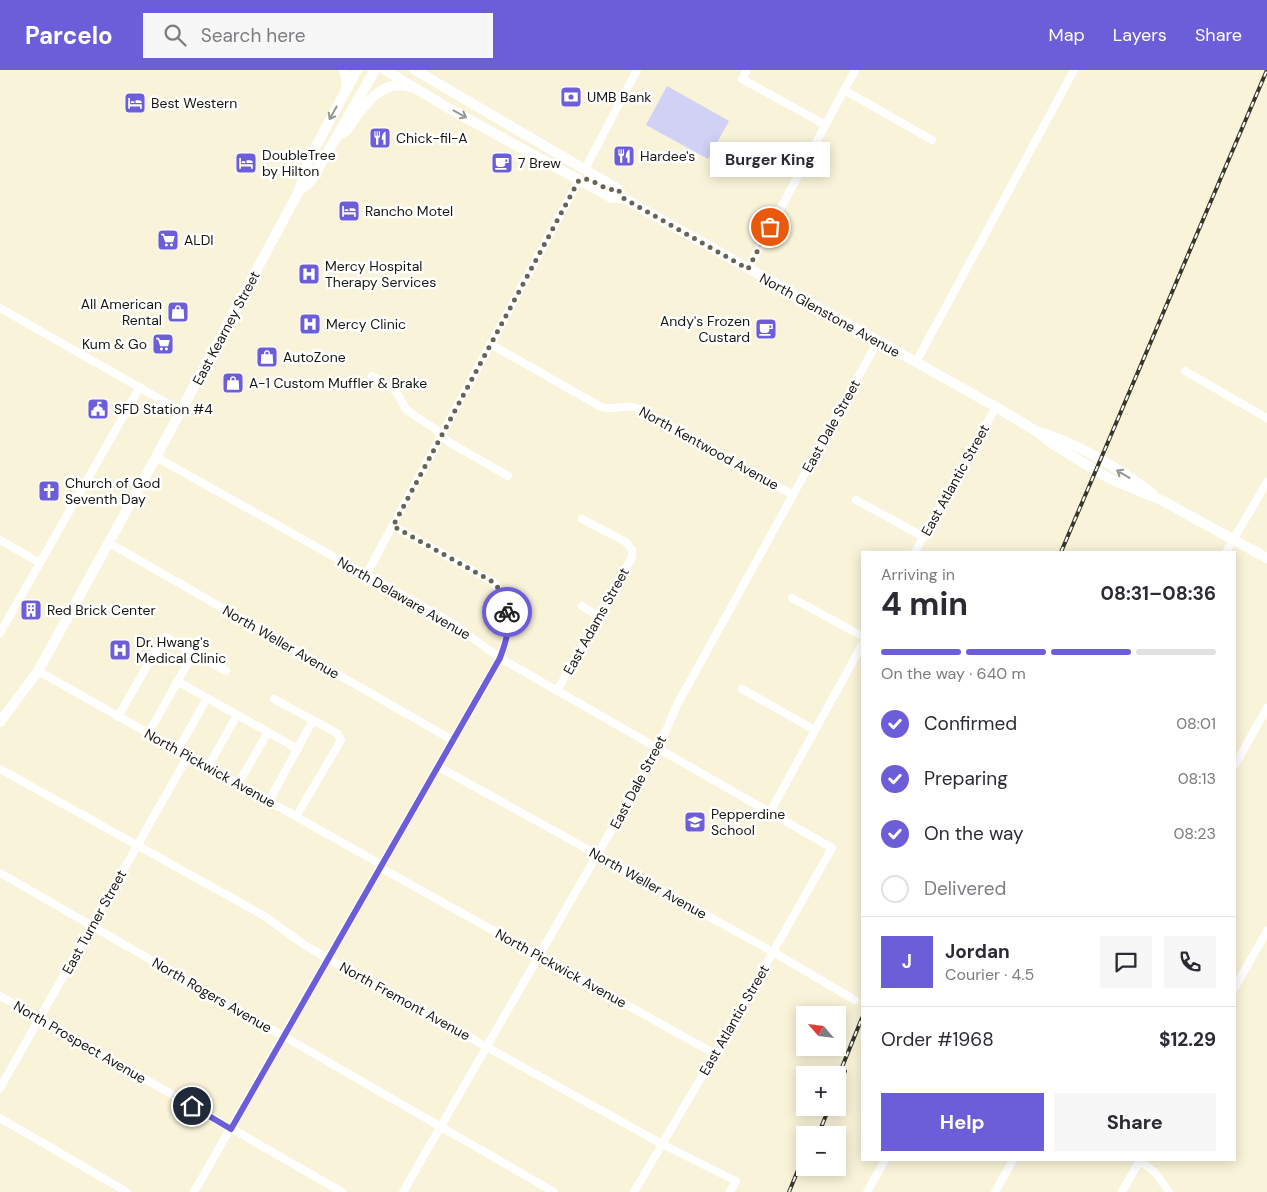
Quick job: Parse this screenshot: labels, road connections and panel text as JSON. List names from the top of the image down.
{
  "streets": {
    "main road": ["North Glenstone Avenue", "East Kearney Street"],
    "street": [
      "East Dale Street",
      "North Kentwood Avenue",
      "East Atlantic Street",
      "North Delaware Avenue",
      "East Adams Street",
      "North Weller Avenue",
      "North Pickwick Avenue",
      "East Turner Street",
      "North Rogers Avenue",
      "North Fremont Avenue",
      "North Prospect Avenue"
    ]
  },
  "crossings": [
    ["North Glenstone Avenue", "East Dale Street"],
    ["North Glenstone Avenue", "East Atlantic Street"],
    ["East Kearney Street", "North Delaware Avenue"],
    ["East Kearney Street", "North Weller Avenue"],
    ["East Kearney Street", "North Pickwick Avenue"],
    ["East Dale Street", "North Kentwood Avenue"],
    ["East Dale Street", "North Delaware Avenue"],
    ["East Dale Street", "North Weller Avenue"],
    ["East Dale Street", "North Pickwick Avenue"],
    ["East Dale Street", "North Rogers Avenue"],
    ["East Dale Street", "North Fremont Avenue"],
    ["East Atlantic Street", "North Delaware Avenue"],
    ["East Atlantic Street", "North Weller Avenue"],
    ["East Atlantic Street", "North Pickwick Avenue"],
    ["East Atlantic Street", "North Fremont Avenue"],
    ["North Delaware Avenue", "East Adams Street"],
    ["North Pickwick Avenue", "East Turner Street"],
    ["East Turner Street", "North Rogers Avenue"],
    ["East Turner Street", "North Fremont Avenue"],
    ["East Turner Street", "North Prospect Avenue"]
  ],
  "places": {
    "bank": ["UMB Bank"],
    "hotel": ["Best Western", "DoubleTree by Hilton", "Rancho Motel"],
    "restaurant": ["Chick-fil-A", "Hardee's"],
    "cafe": ["7 Brew", "Andy's Frozen Custard"],
    "other": ["Burger King"],
    "supermarket": ["ALDI", "Kum & Go"],
    "hospital": ["Mercy Hospital Therapy Services", "Mercy Clinic", "Dr. Hwang's Medical Clinic"],
    "shop": ["All American Rental", "AutoZone", "A-1 Custom Muffler & Brake"],
    "public building": ["SFD Station #4"],
    "church": ["Church of God Seventh Day"],
    "building": ["Red Brick Center"],
    "school or university": ["Pepperdine School"]
  },
  "north": "top left",
  "page": {
    "header": "Parcelo",
    "search": "Search here",
    "nav": ["Map", "Layers", "Share"],
    "bubble": "Burger King",
    "heading": ["4 min", "Arriving in", "08:31–08:36"],
    "panel": [
      "Jordan",
      "Courier · 4.5",
      "Order #1968",
      "$12.29"
    ],
    "bar": "On the way · 640 m",
    "list": [
      ["Confirmed", "08:01"],
      ["Preparing", "08:13"],
      ["On the way", "08:23"],
      "Delivered"
    ],
    "round": "J",
    "map_buttons": ["+", "−"],
    "buttons": ["Help", "Share"]
  }
}
